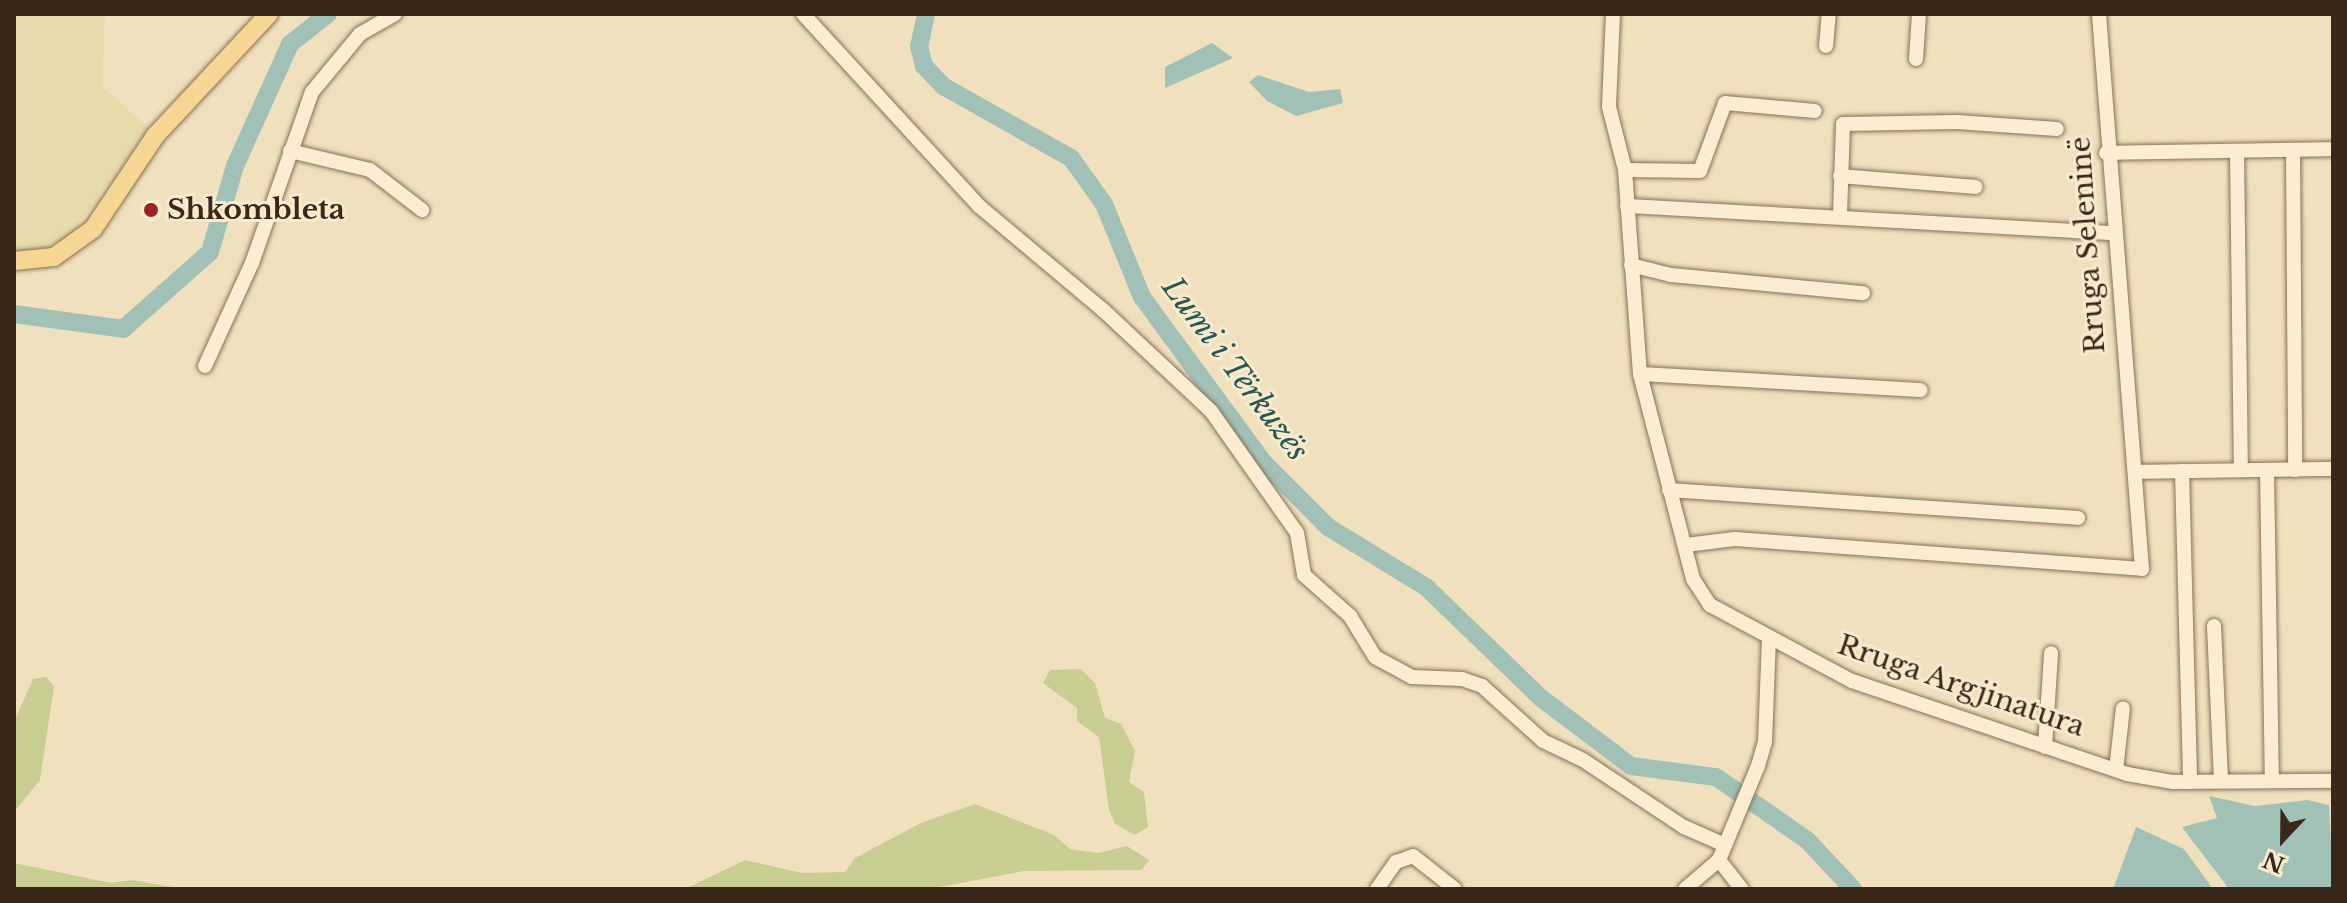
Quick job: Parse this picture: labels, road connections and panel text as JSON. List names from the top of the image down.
{
  "streets": {
    "street": ["Rruga Seleninë", "Rruga Argjinatura"]
  },
  "crossings": [
    ["Rruga Seleninë", "Rruga Argjinatura"]
  ],
  "water": ["Lumi i Tërkuzës"],
  "places": ["Shkombleta"],
  "north": "bottom"
}
